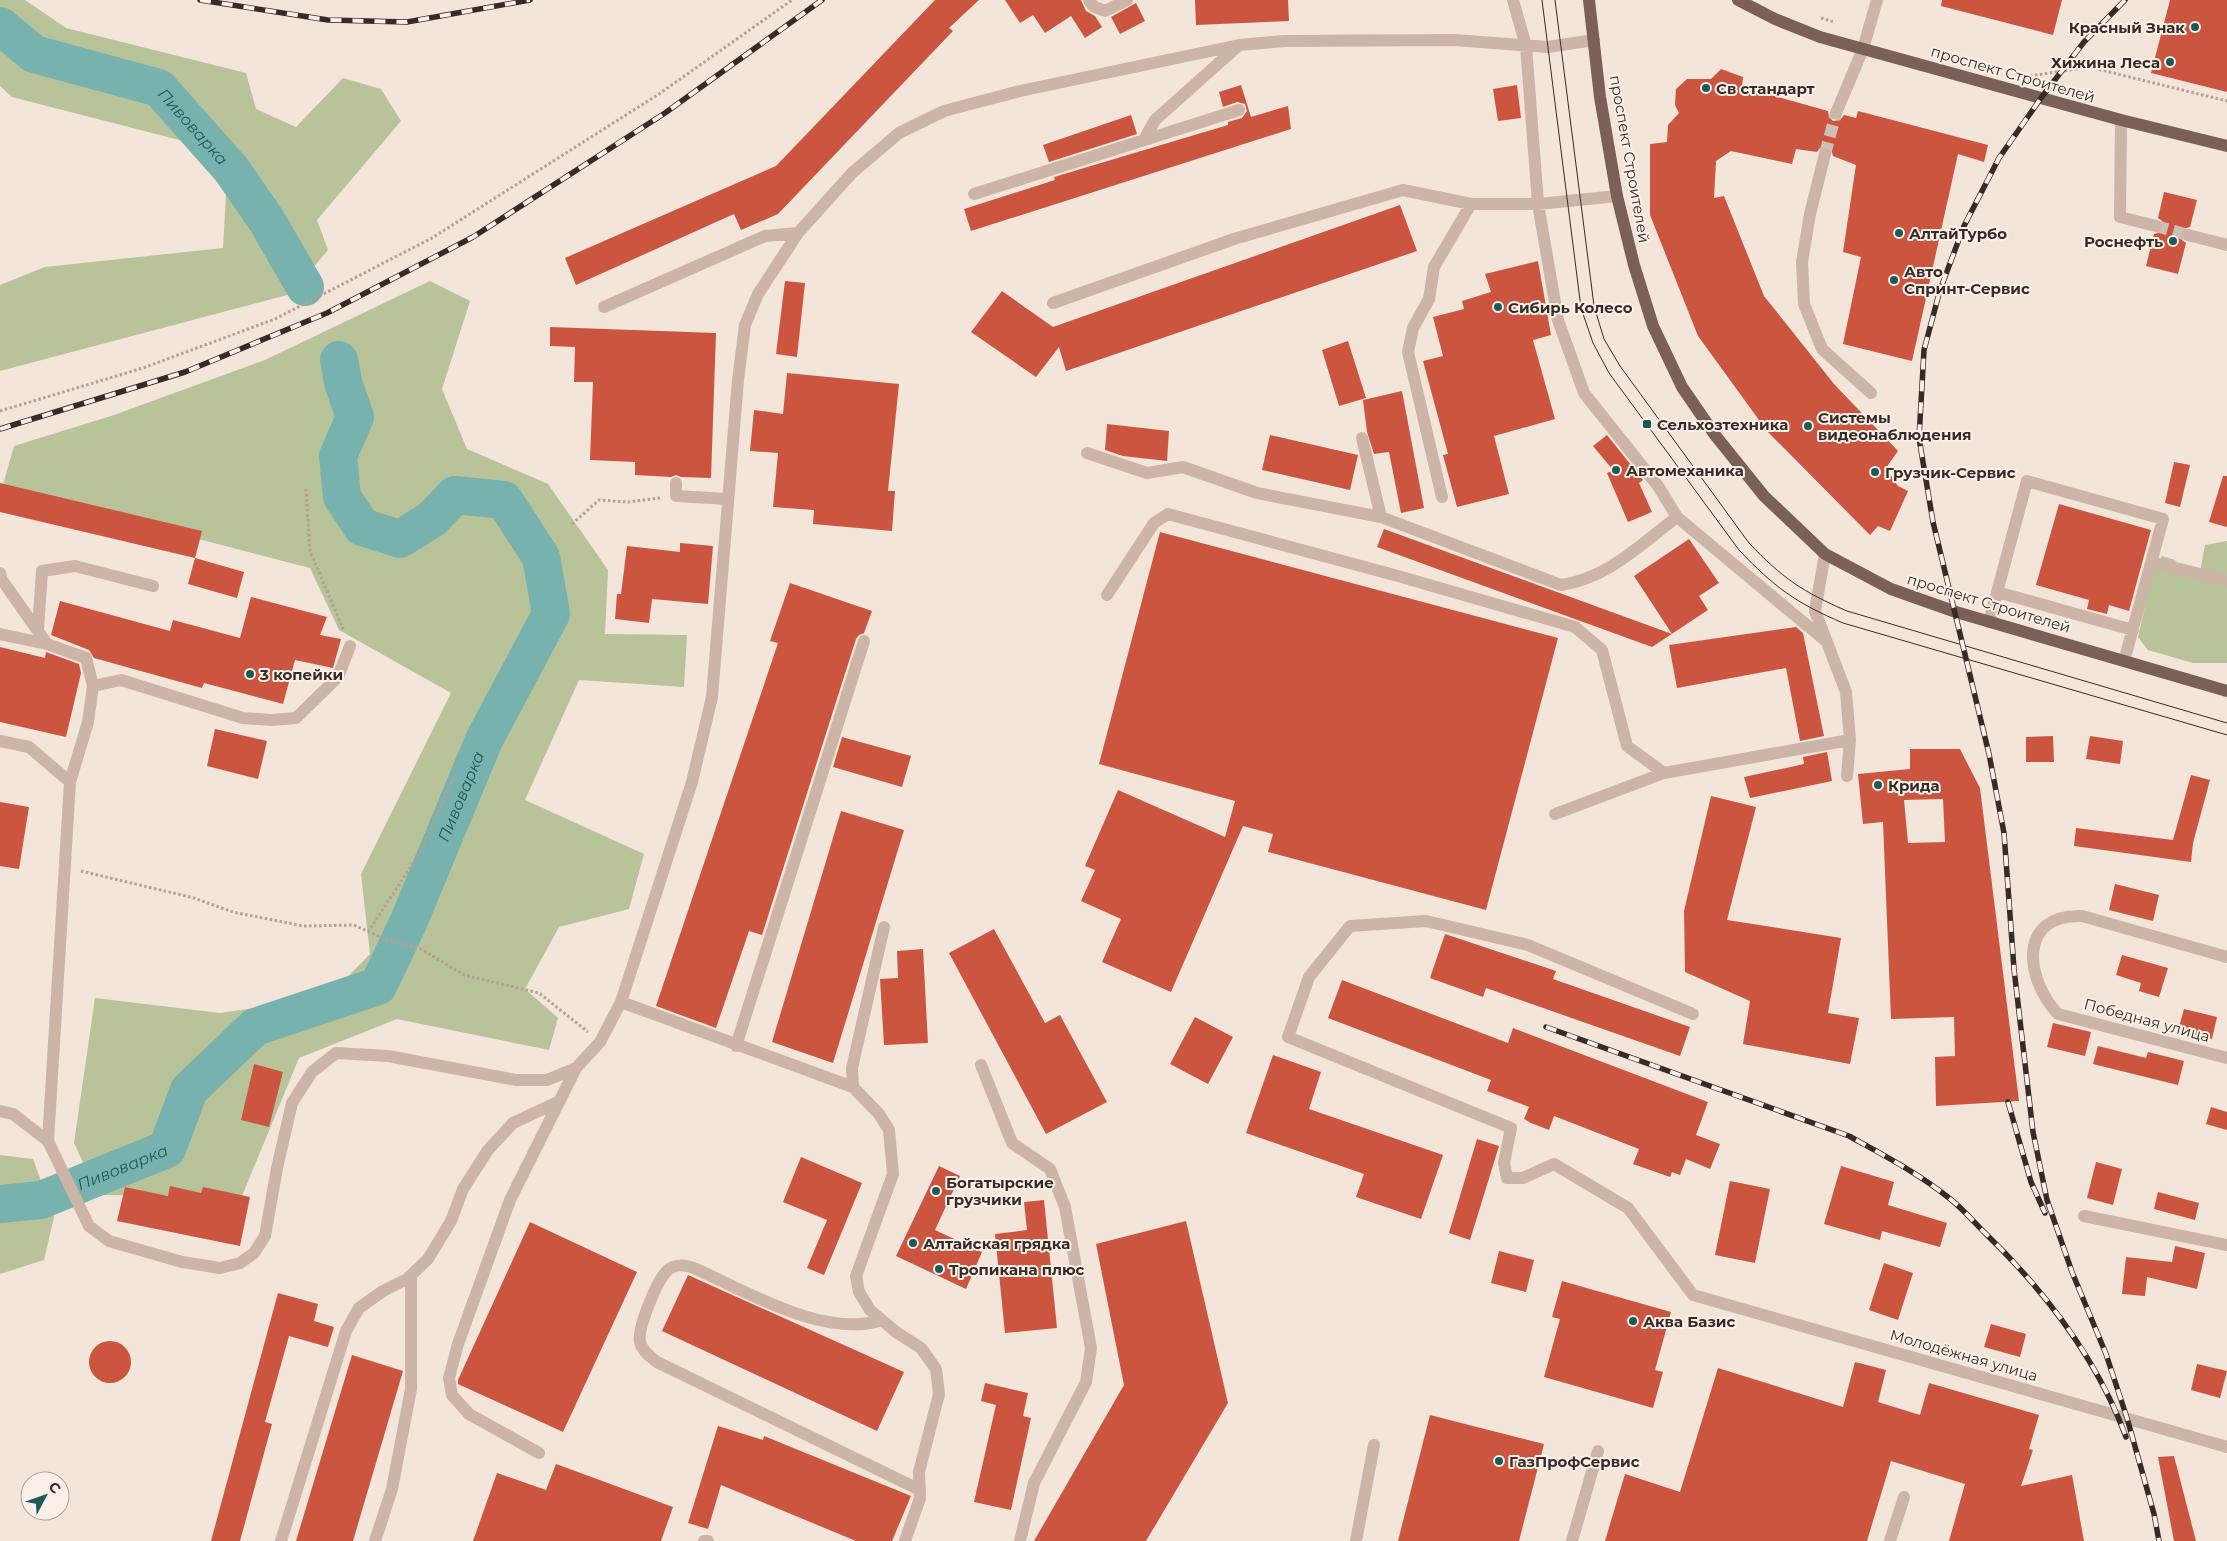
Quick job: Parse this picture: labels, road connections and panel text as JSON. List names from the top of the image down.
{
  "streets": {
    "main road": ["проспект Строителей"],
    "street": ["Победная улица", "Молодёжная улица"]
  },
  "water": ["Пивоварка"],
  "places": {
    "other": [
      "Красный Знак",
      "Хижина Леса",
      "Св стандарт",
      "АлтайТурбо",
      "Роснефть",
      "Авто Спринт-Сервис",
      "Сибирь Колесо",
      "Системы видеонаблюдения",
      "Автомеханика",
      "Грузчик-Сервис",
      "3 копейки",
      "Крида",
      "Богатырские грузчики",
      "Алтайская грядка",
      "Тропикана плюс",
      "Аква Базис",
      "ГазПрофСервис"
    ],
    "transit": ["Сельхозтехника"]
  },
  "north": "top right"
}
